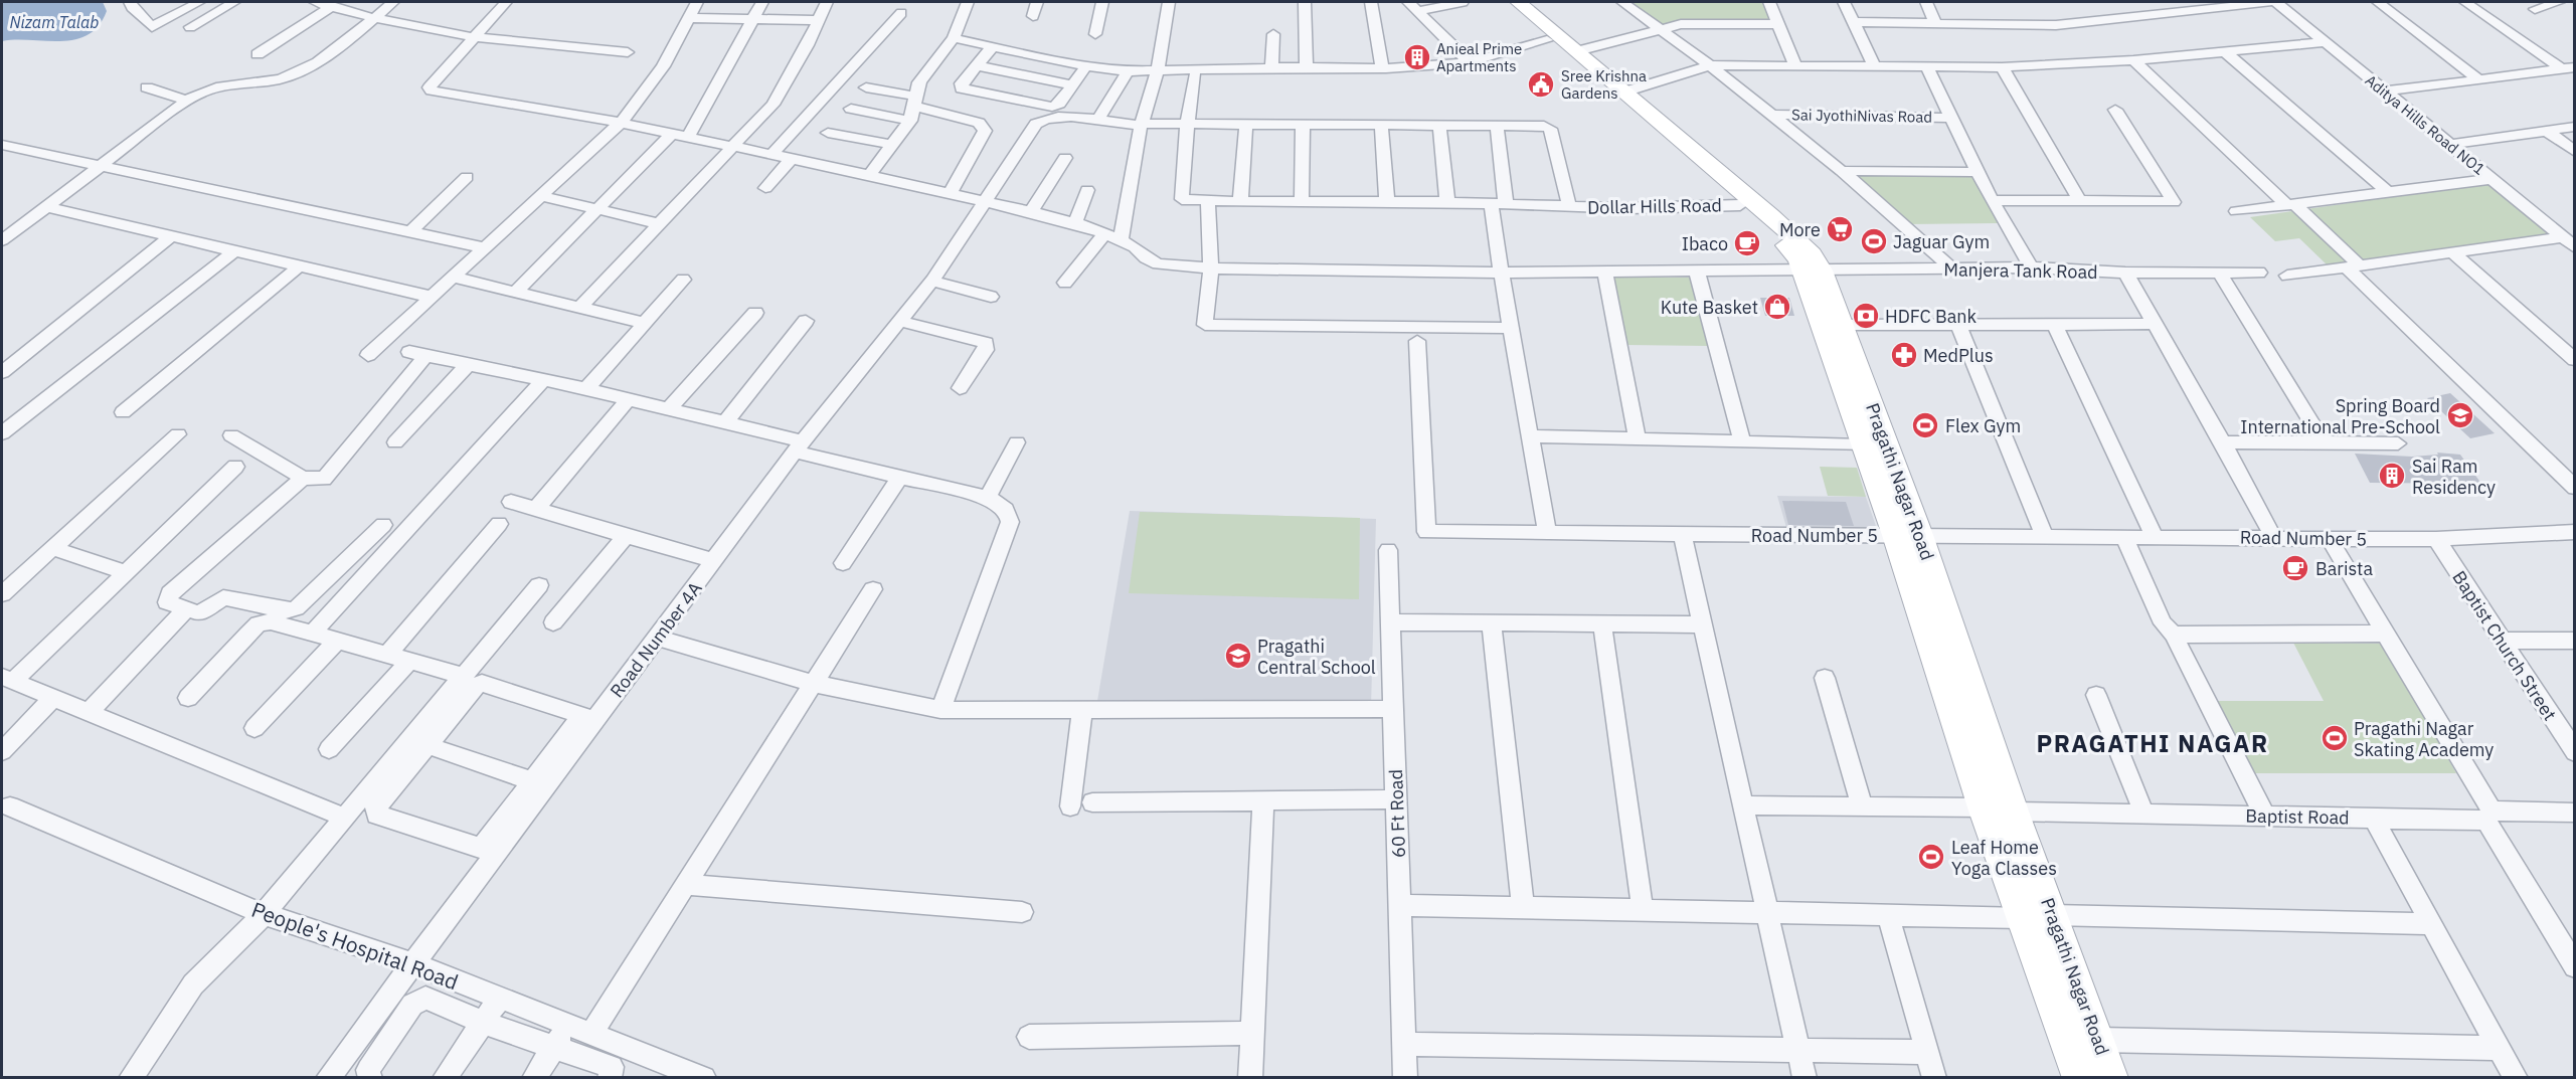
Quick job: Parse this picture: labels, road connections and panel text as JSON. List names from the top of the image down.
{
  "streets": {
    "main road": ["Pragathi Nagar Road"],
    "street": [
      "Sai JyothiNivas Road",
      "Aditya Hills Road NO1",
      "Dollar Hills Road",
      "Manjera Tank Road",
      "Road Number 5",
      "Road Number 4A",
      "Baptist Church Street",
      "60 Ft Road",
      "Baptist Road",
      "People's Hospital Road"
    ]
  },
  "crossings": [
    ["Dollar Hills Road", "Pragathi Nagar Road"],
    ["Dollar Hills Road", "Road Number 4A"],
    ["Manjera Tank Road", "Pragathi Nagar Road"],
    ["Manjera Tank Road", "Road Number 4A"],
    ["Pragathi Nagar Road", "Road Number 5"],
    ["Pragathi Nagar Road", "Baptist Road"],
    ["Road Number 5", "Baptist Church Street"]
  ],
  "districts": ["PRAGATHI NAGAR"],
  "water": ["Nizam Talab"],
  "places": {
    "building": ["Anieal Prime Apartments", "Sai Ram Residency"],
    "public building": ["Sree Krishna Gardens"],
    "supermarket": ["More"],
    "sports": [
      "Jaguar Gym",
      "Flex Gym",
      "Pragathi Nagar Skating Academy",
      "Leaf Home Yoga Classes"
    ],
    "cafe": ["Ibaco", "Barista"],
    "shop": ["Kute Basket"],
    "bank": ["HDFC Bank"],
    "pharmacy": ["MedPlus"],
    "school or university": ["Spring Board International Pre-School", "Pragathi Central School"]
  }
}
